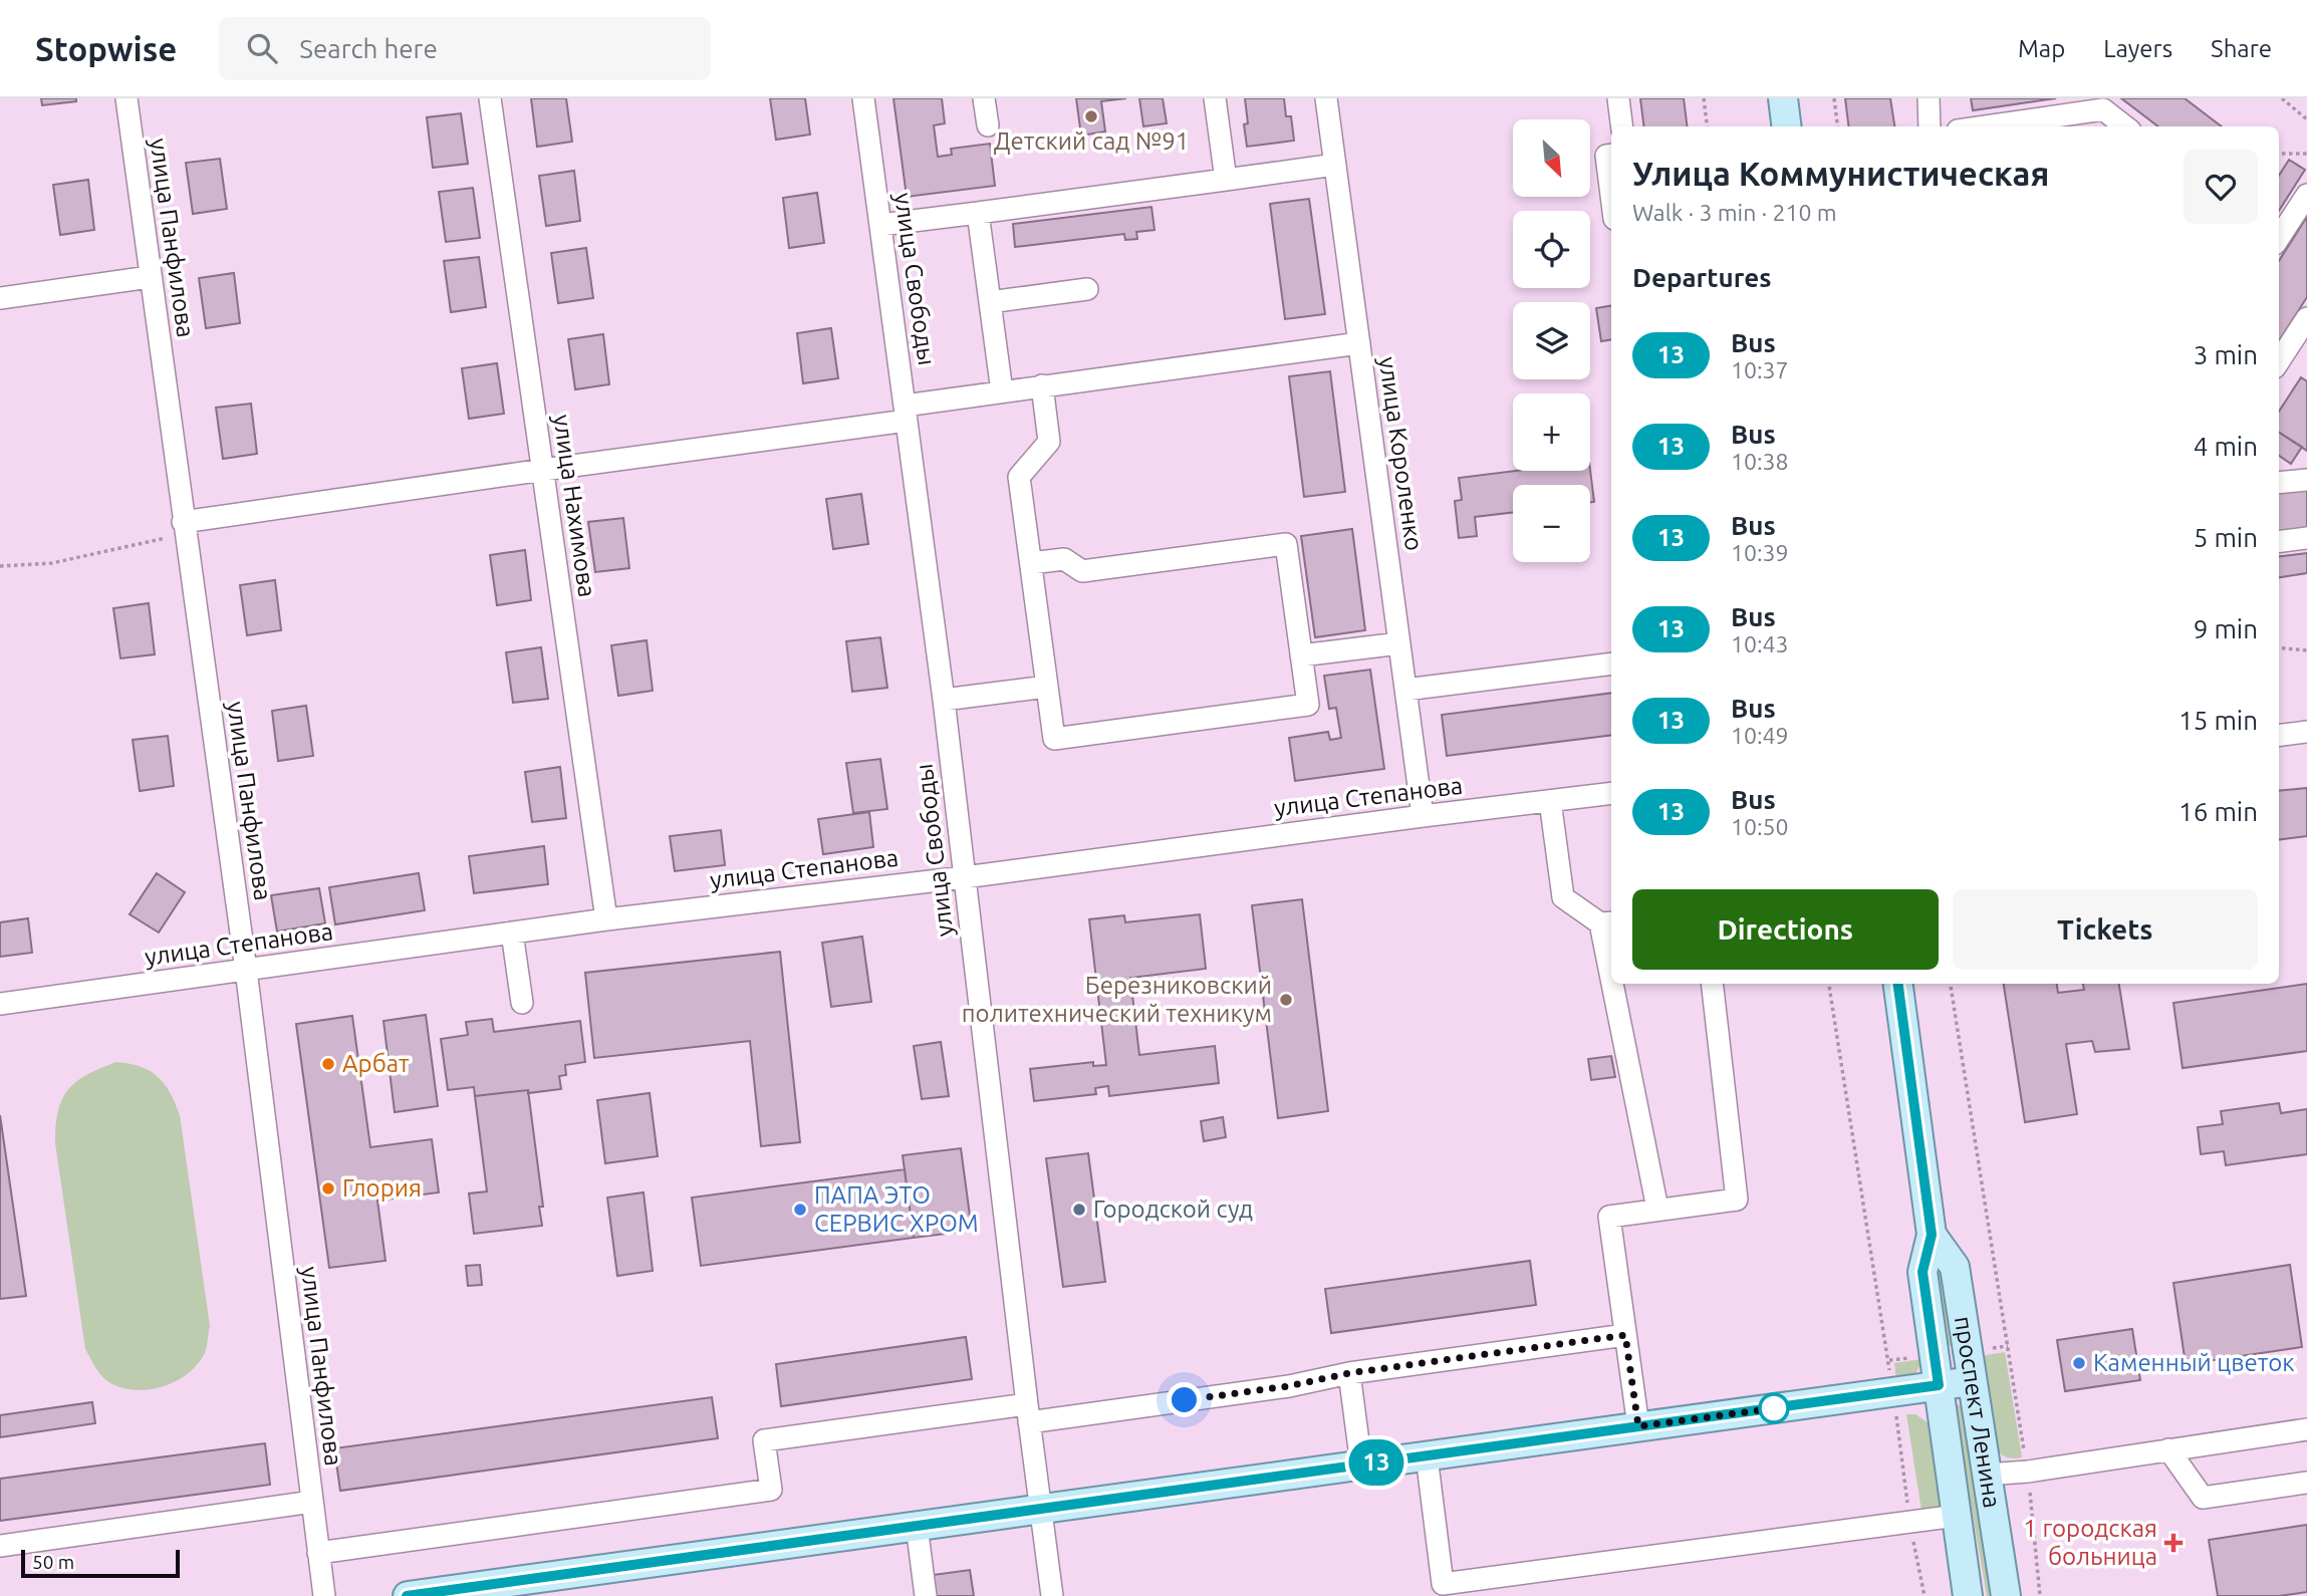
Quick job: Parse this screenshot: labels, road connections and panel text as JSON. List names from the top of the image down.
{
  "streets": {
    "main road": ["проспект Ленина"],
    "street": [
      "улица Панфилова",
      "улица Свободы",
      "улица Короленко",
      "улица Нахимова",
      "улица Степанова"
    ]
  },
  "crossings": [
    ["улица Панфилова", "улица Степанова"],
    ["улица Свободы", "улица Степанова"],
    ["улица Короленко", "улица Степанова"],
    ["улица Нахимова", "улица Степанова"]
  ],
  "places": {
    "other": [
      "Детский сад №91",
      "Березниковский политехнический техникум",
      "Арбат",
      "Глория",
      "ПАПА ЭТО СЕРВИС ХРОМ",
      "Городской суд",
      "Каменный цветок"
    ],
    "health": ["1 городская больница"]
  },
  "lines": ["bus line 13"],
  "scale_bar": "50 m",
  "north": "bottom right",
  "page": {
    "header": "Stopwise",
    "search": "Search here",
    "nav": ["Map", "Layers", "Share"],
    "on_map": "13",
    "map_buttons": ["+", "−"],
    "heading": [
      ["Улица Коммунистическая", "Walk · 3 min · 210 m"],
      "Departures"
    ],
    "list": [
      {
        "mark": "13",
        "name": "Bus",
        "note": "10:37",
        "value": "3 min"
      },
      {
        "mark": "13",
        "name": "Bus",
        "note": "10:38",
        "value": "4 min"
      },
      {
        "mark": "13",
        "name": "Bus",
        "note": "10:39",
        "value": "5 min"
      },
      {
        "mark": "13",
        "name": "Bus",
        "note": "10:43",
        "value": "9 min"
      },
      {
        "mark": "13",
        "name": "Bus",
        "note": "10:49",
        "value": "15 min"
      },
      {
        "mark": "13",
        "name": "Bus",
        "note": "10:50",
        "value": "16 min"
      }
    ],
    "buttons": ["Directions", "Tickets"],
    "scale": "50 m"
  }
}
